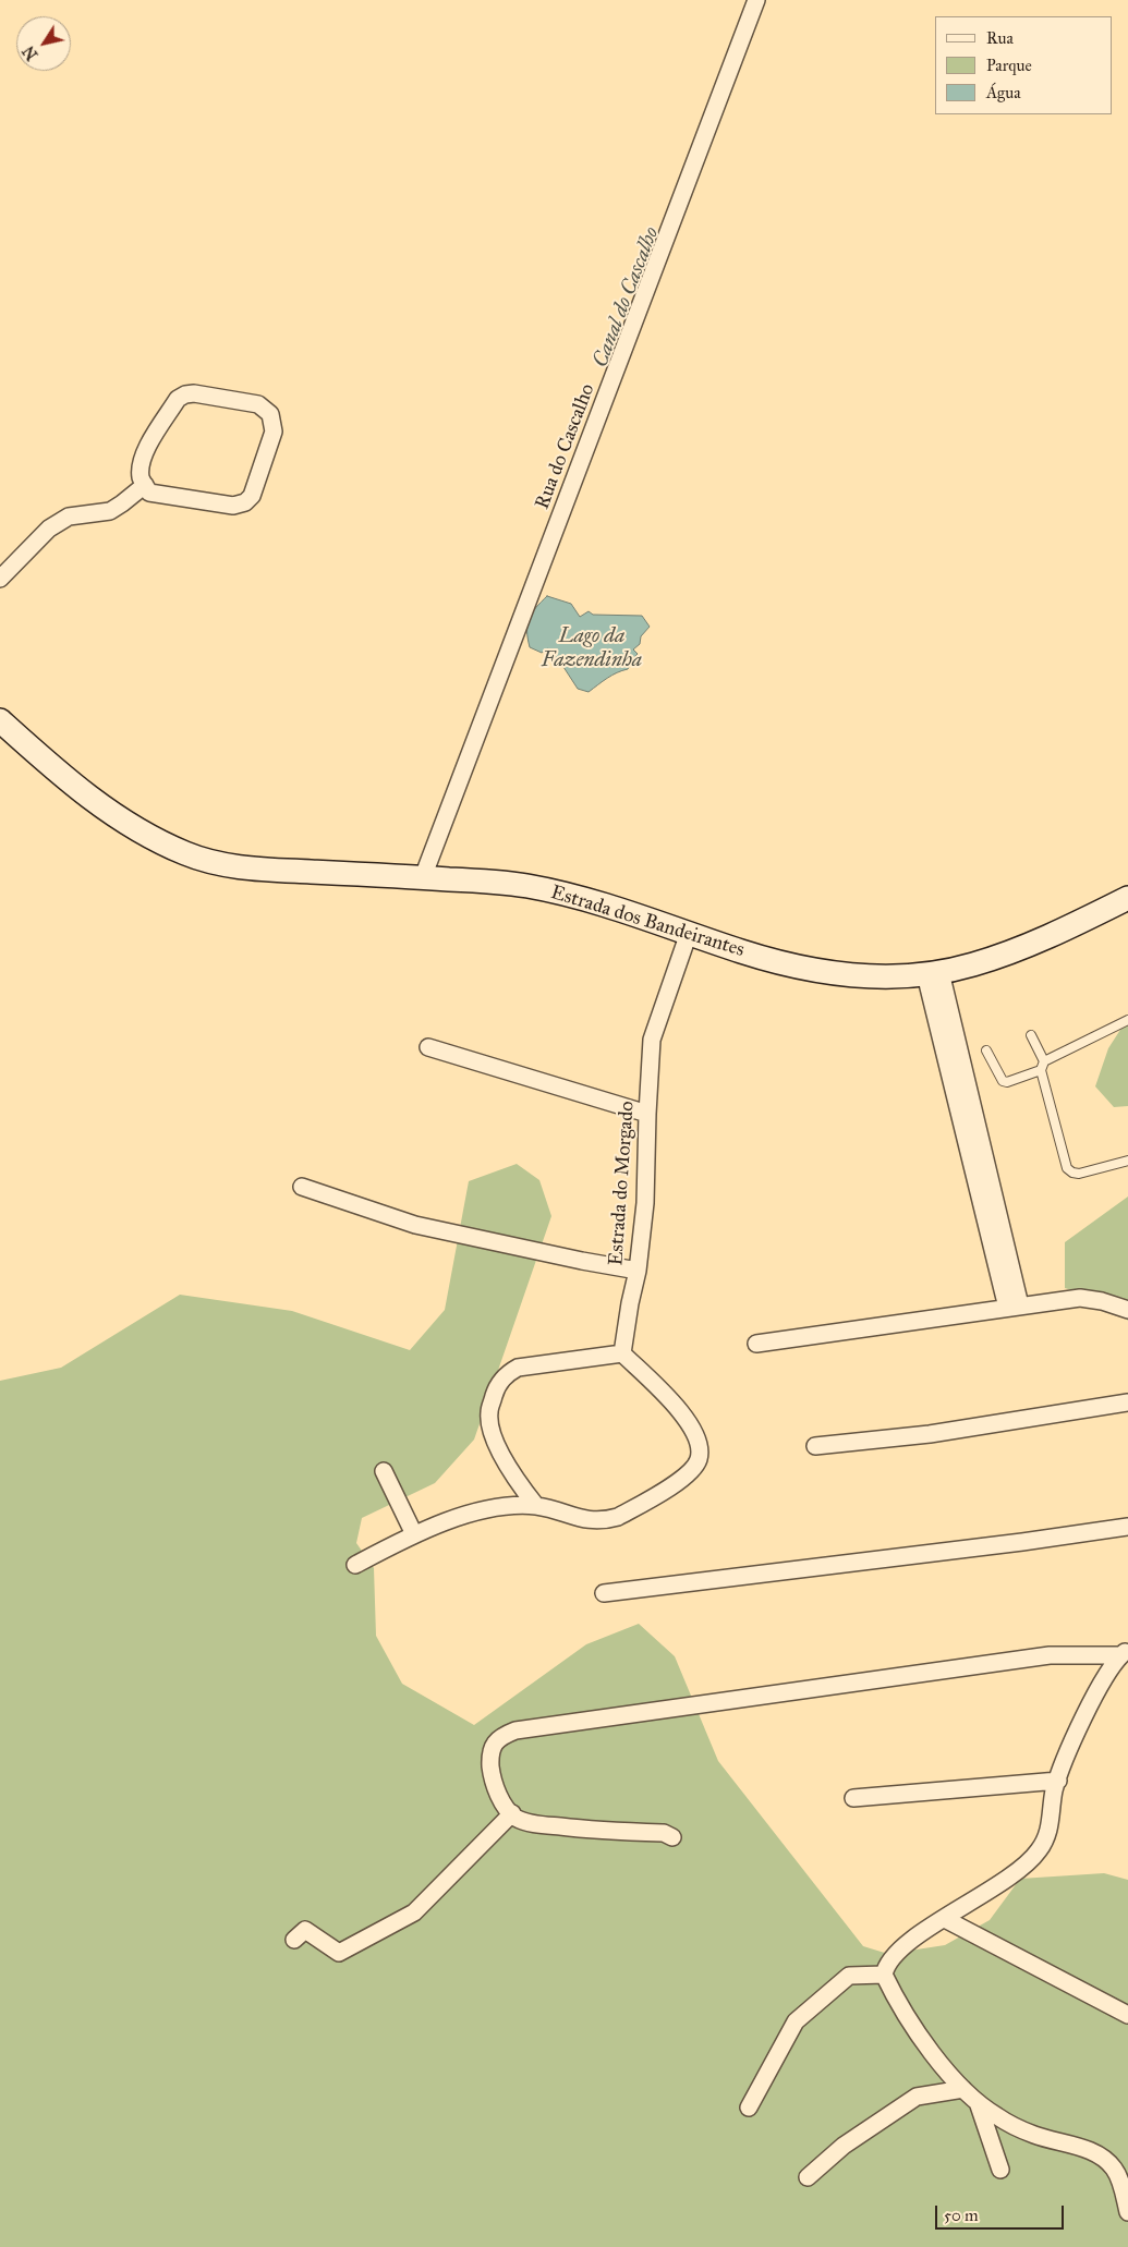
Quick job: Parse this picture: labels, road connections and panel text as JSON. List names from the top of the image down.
{
  "streets": {
    "main road": ["Estrada dos Bandeirantes"],
    "street": ["Rua do Cascalho", "Estrada do Morgado"]
  },
  "crossings": [
    ["Rua do Cascalho", "Estrada dos Bandeirantes"],
    ["Estrada dos Bandeirantes", "Estrada do Morgado"]
  ],
  "water": ["Canal do Cascalho", "Lago da Fazendinha"],
  "legend": ["Rua", "Parque", "Água"],
  "scale_bar": "50 m",
  "north": "bottom left"
}
